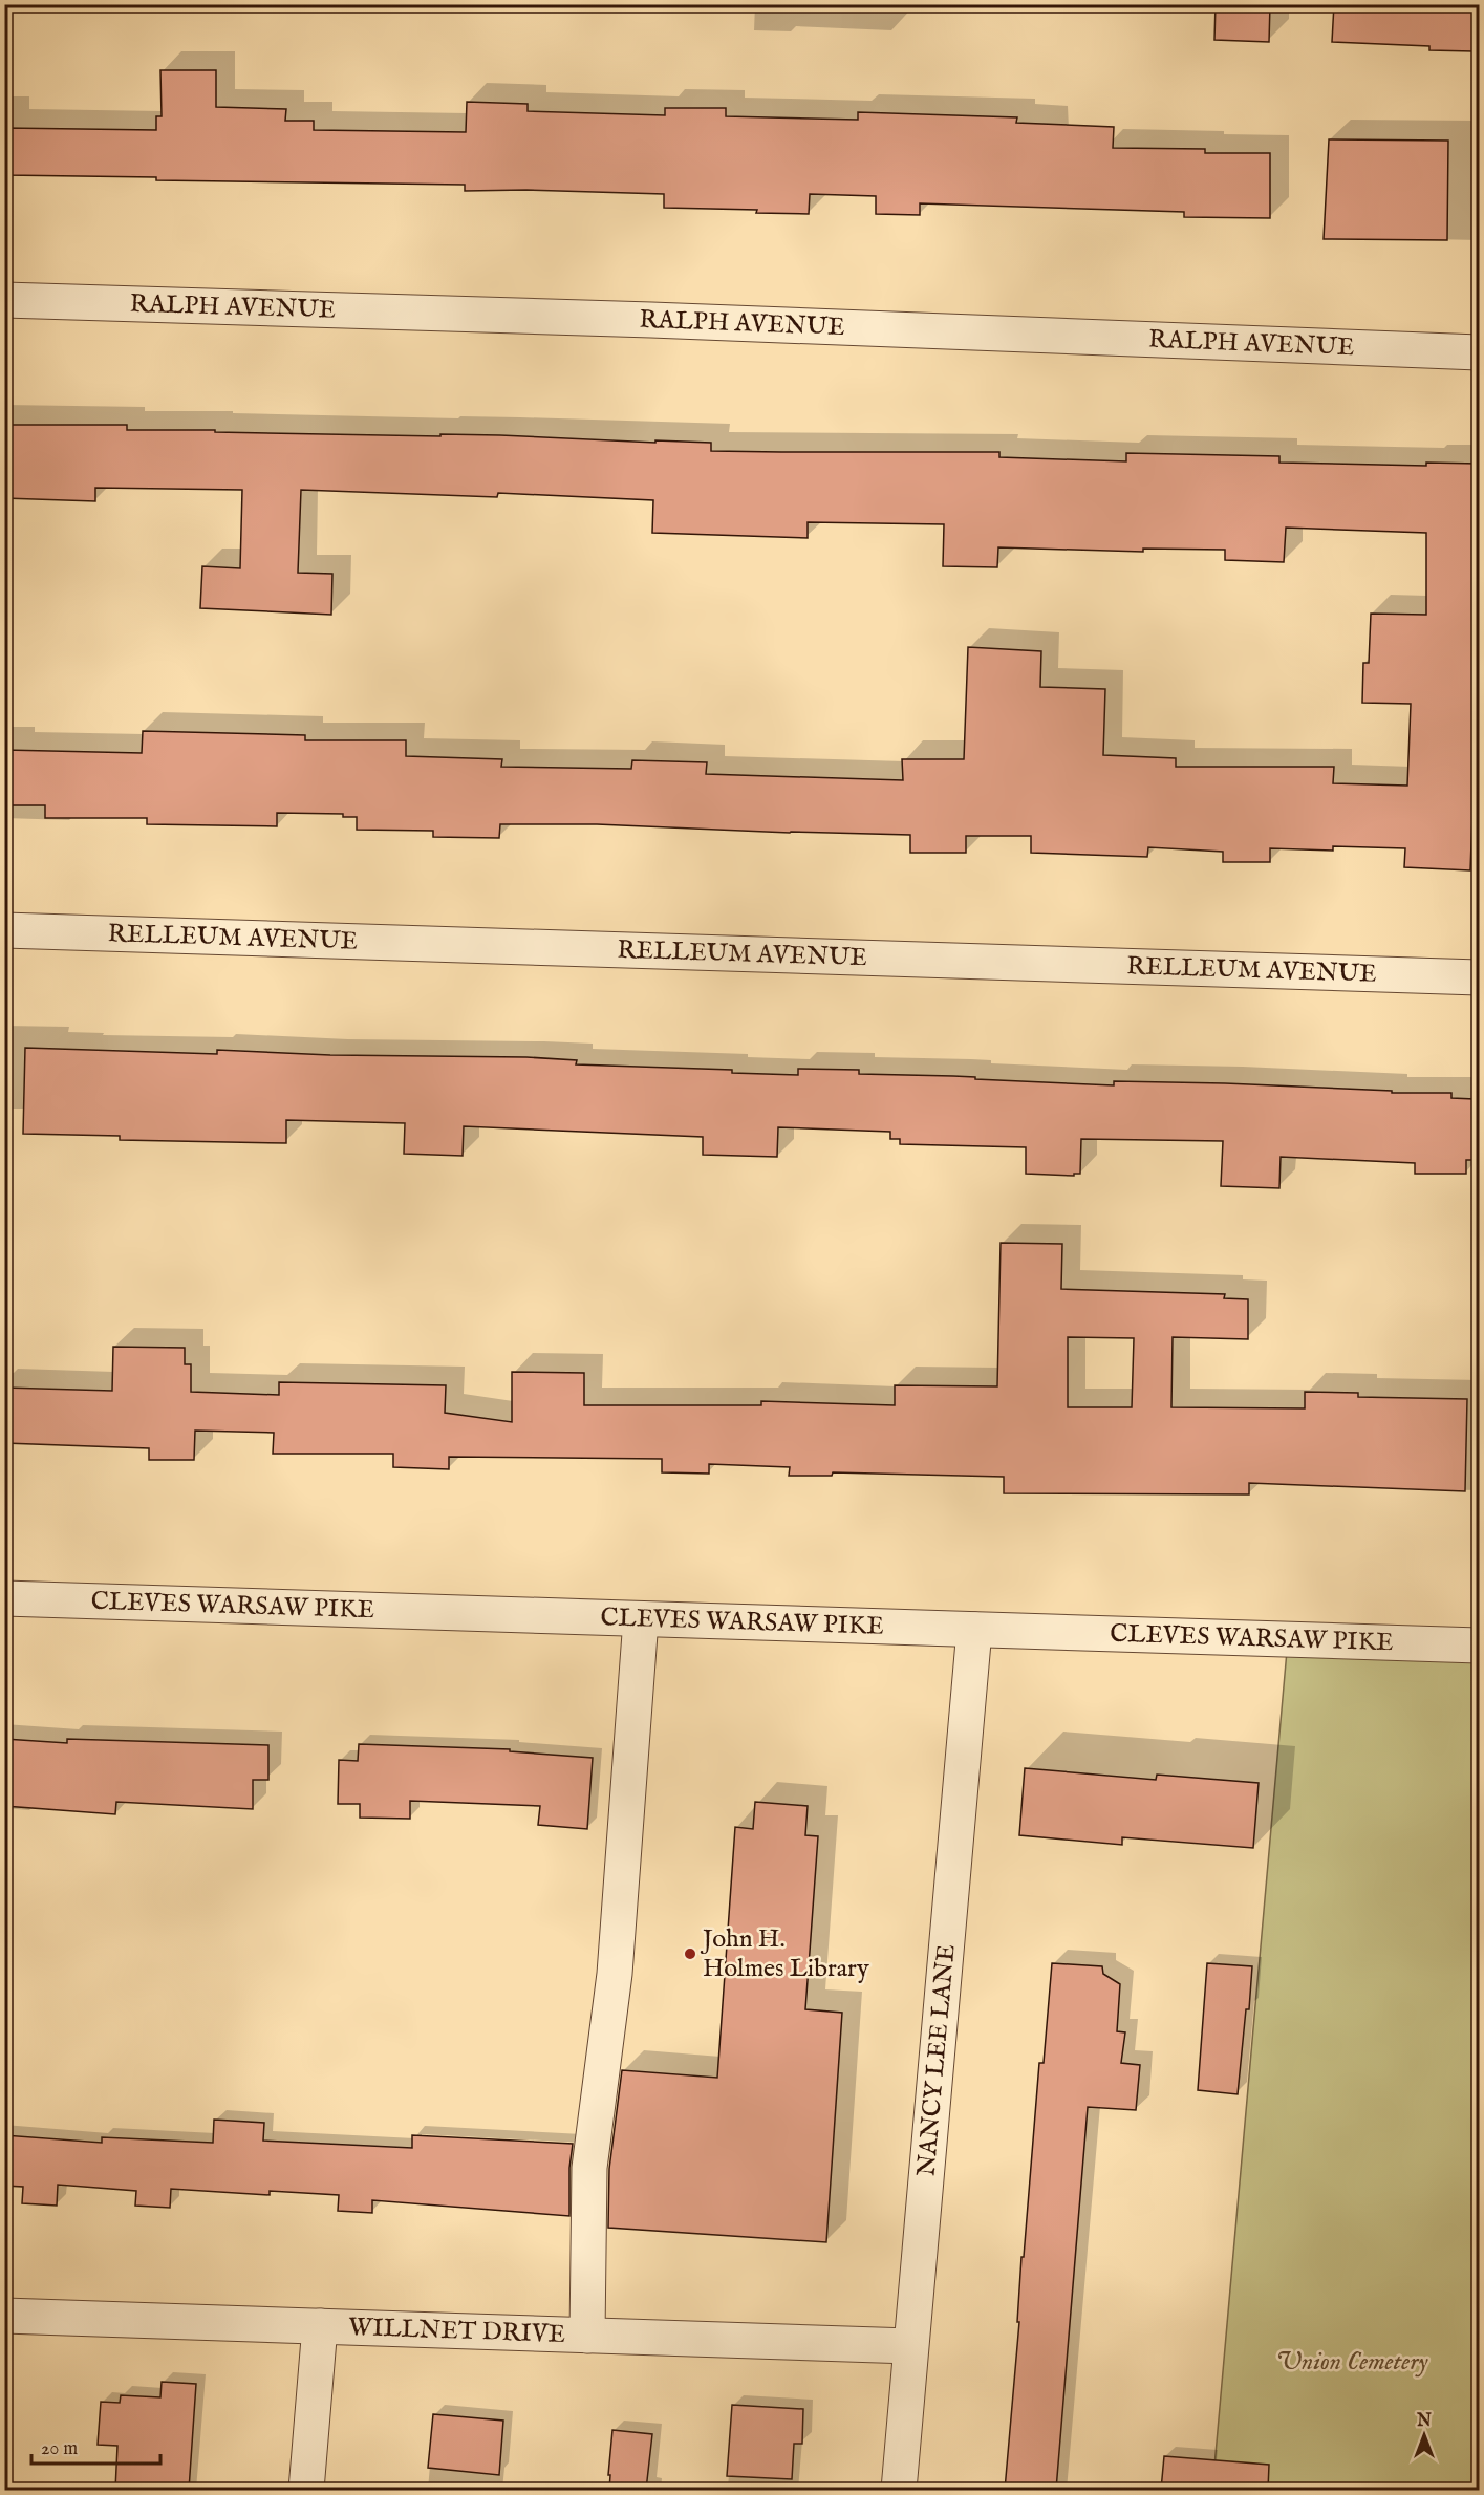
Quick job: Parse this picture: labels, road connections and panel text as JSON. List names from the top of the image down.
{
  "streets": {
    "street": [
      "RALPH AVENUE",
      "RELLEUM AVENUE",
      "CLEVES WARSAW PIKE",
      "NANCY LEE LANE",
      "WILLNET DRIVE"
    ]
  },
  "crossings": [
    ["CLEVES WARSAW PIKE", "NANCY LEE LANE"],
    ["NANCY LEE LANE", "WILLNET DRIVE"]
  ],
  "parks": ["Union Cemetery"],
  "places": ["John H. Holmes Library"],
  "scale_bar": "20 m",
  "north": "top"
}
